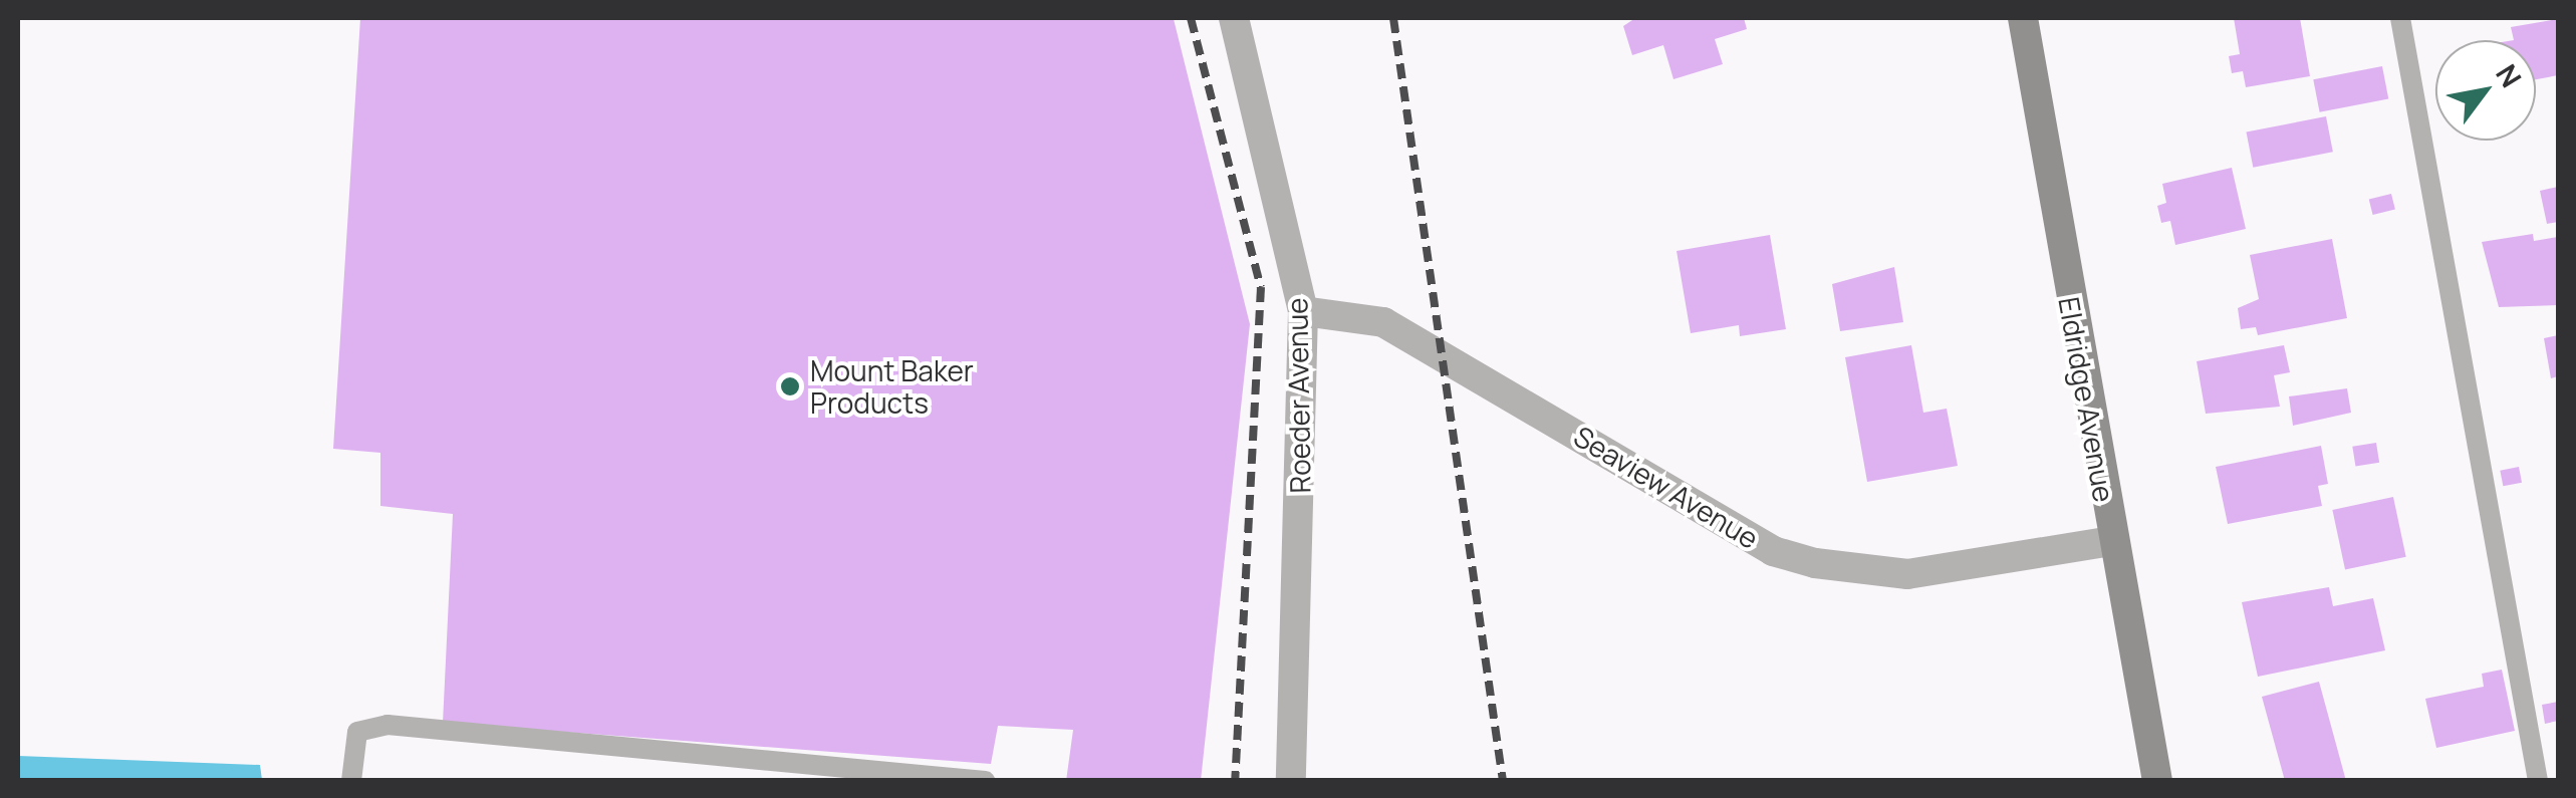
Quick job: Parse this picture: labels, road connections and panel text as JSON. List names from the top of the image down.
{
  "streets": {
    "main road": ["Eldridge Avenue"],
    "street": ["Roeder Avenue", "Seaview Avenue"]
  },
  "crossings": [
    ["Roeder Avenue", "Seaview Avenue"],
    ["Eldridge Avenue", "Seaview Avenue"]
  ],
  "places": ["Mount Baker Products"],
  "north": "top right"
}
